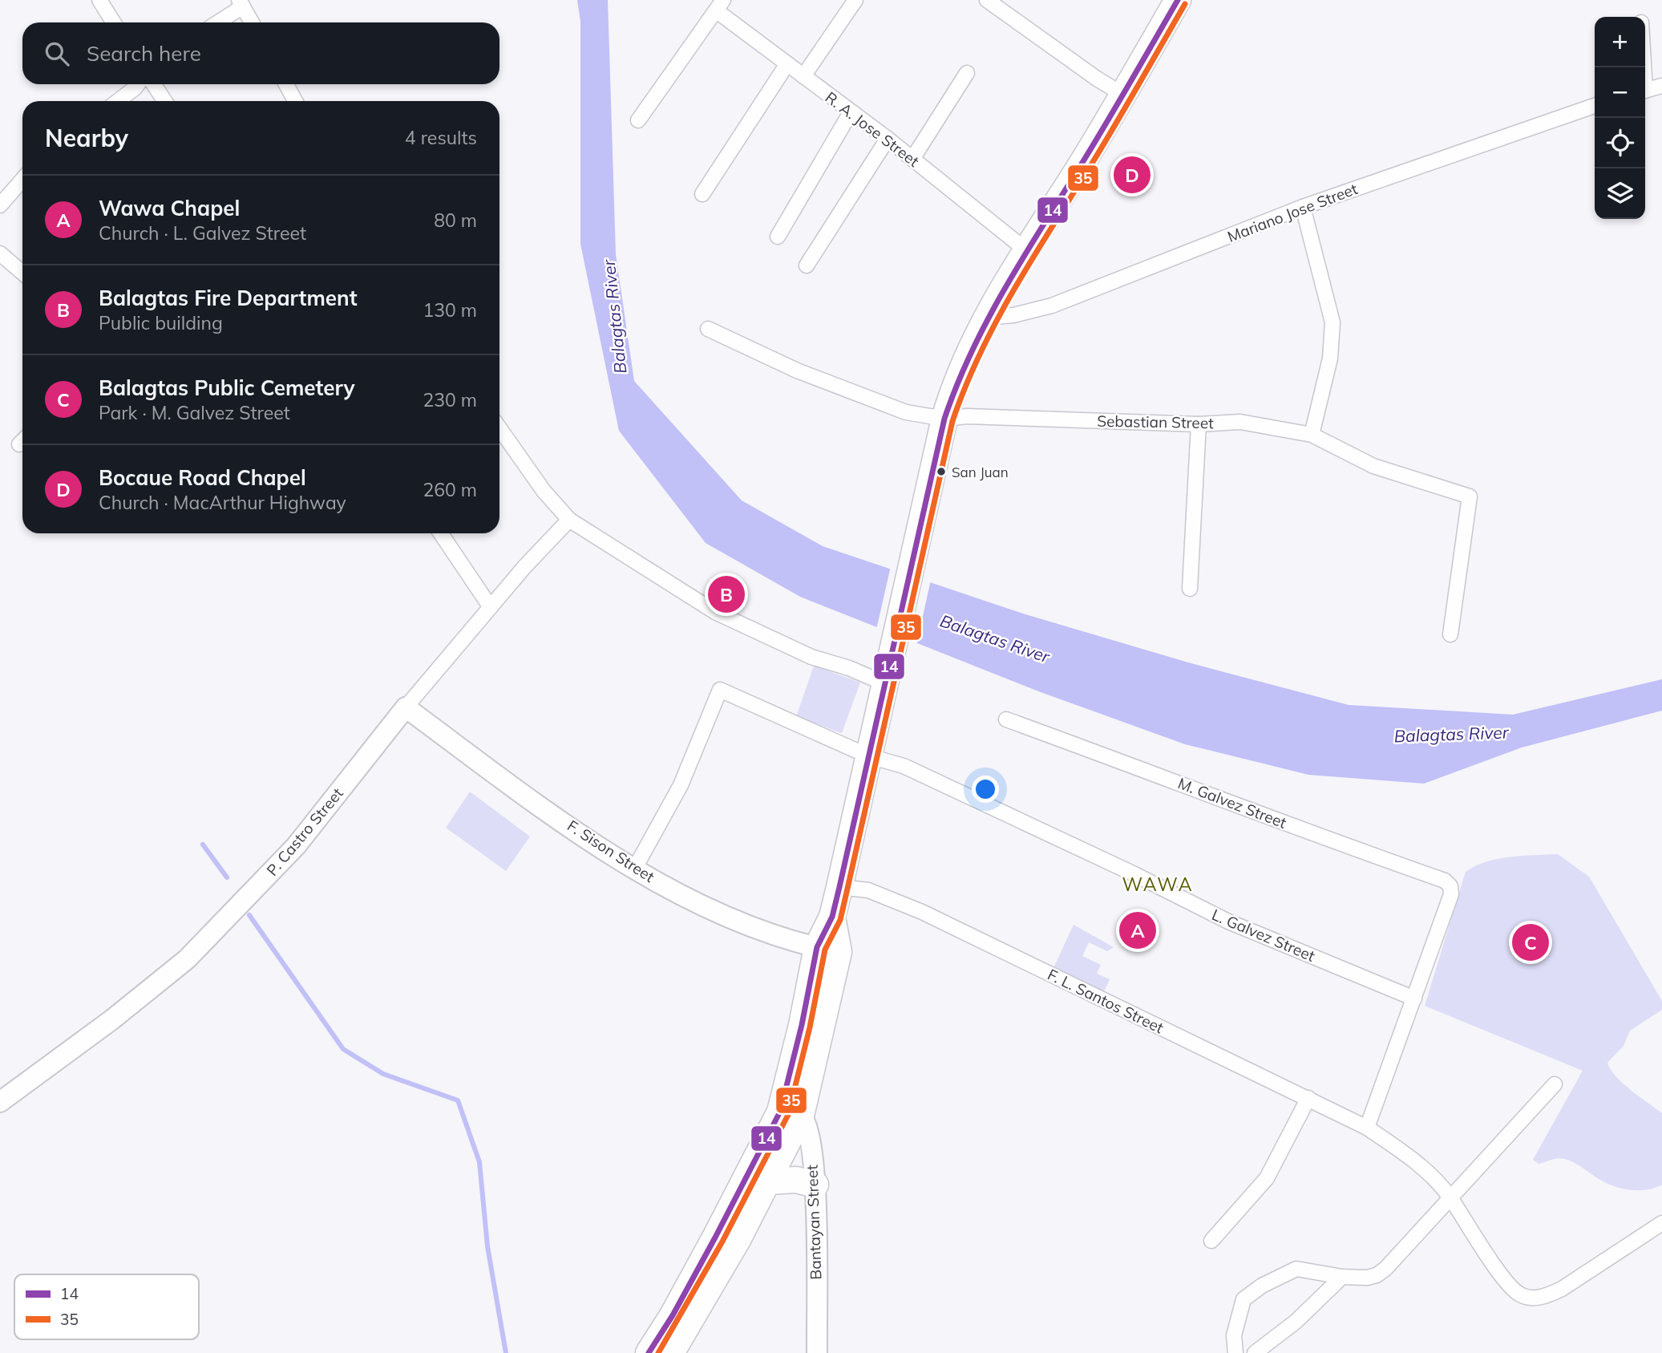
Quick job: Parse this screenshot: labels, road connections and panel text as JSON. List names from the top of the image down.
{
  "streets": {
    "street": [
      "R. A. Jose Street",
      "Mariano Jose Street",
      "Sebastian Street",
      "M. Galvez Street",
      "P. Castro Street",
      "F. Sison Street",
      "L. Galvez Street",
      "F. L. Santos Street",
      "Bantayan Street"
    ]
  },
  "crossings": [
    ["M. Galvez Street", "L. Galvez Street"],
    ["P. Castro Street", "F. Sison Street"],
    ["F. Sison Street", "L. Galvez Street"]
  ],
  "districts": ["WAWA"],
  "water": ["Balagtas River"],
  "places": ["San Juan"],
  "lines": ["transit line 14", "transit line 35"],
  "legend": ["14", "35"],
  "page": {
    "map_buttons": ["+", "−"],
    "search": "Search here",
    "heading": ["Nearby", "4 results"],
    "pins": [
      "D",
      "B",
      "A",
      "C"
    ],
    "list": [
      {
        "mark": "A",
        "name": "Wawa Chapel",
        "note": "Church · L. Galvez Street",
        "value": "80 m"
      },
      {
        "mark": "B",
        "name": "Balagtas Fire Department",
        "note": "Public building",
        "value": "130 m"
      },
      {
        "mark": "C",
        "name": "Balagtas Public Cemetery",
        "note": "Park · M. Galvez Street",
        "value": "230 m"
      },
      {
        "mark": "D",
        "name": "Bocaue Road Chapel",
        "note": "Church · MacArthur Highway",
        "value": "260 m"
      }
    ]
  }
}
